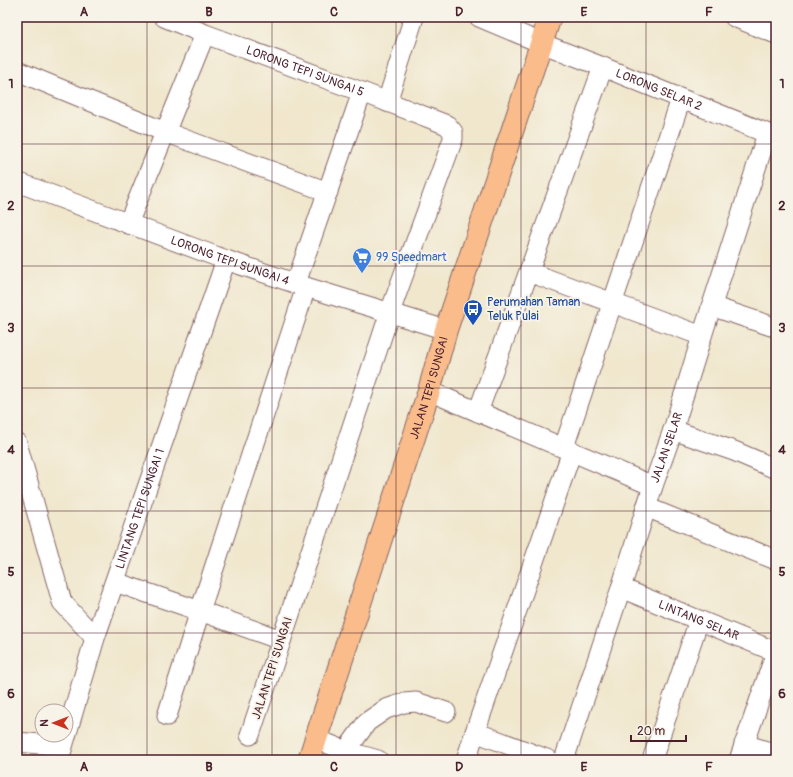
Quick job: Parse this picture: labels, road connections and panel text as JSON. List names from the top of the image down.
{
  "streets": {
    "main road": ["JALAN TEPI SUNGAI"],
    "street": [
      "LORONG TEPI SUNGAI 5",
      "LORONG SELAR 2",
      "LORONG TEPI SUNGAI 4",
      "JALAN SELAR",
      "LINTANG TEPI SUNGAI 1",
      "LINTANG SELAR"
    ]
  },
  "crossings": [
    ["LORONG TEPI SUNGAI 5", "JALAN TEPI SUNGAI"],
    ["LORONG SELAR 2", "JALAN TEPI SUNGAI"],
    ["LORONG SELAR 2", "JALAN SELAR"],
    ["LORONG TEPI SUNGAI 4", "JALAN TEPI SUNGAI"],
    ["LORONG TEPI SUNGAI 4", "LINTANG TEPI SUNGAI 1"],
    ["JALAN SELAR", "LINTANG SELAR"]
  ],
  "places": {
    "supermarket": ["99 Speedmart"],
    "bus stop": ["Perumahan Taman Teluk Pulai"]
  },
  "scale_bar": "20 m",
  "north": "left",
  "grid": {
    "columns": [
      "A",
      "B",
      "C",
      "D",
      "E",
      "F"
    ],
    "rows": [
      "1",
      "2",
      "3",
      "4",
      "5",
      "6"
    ]
  }
}
